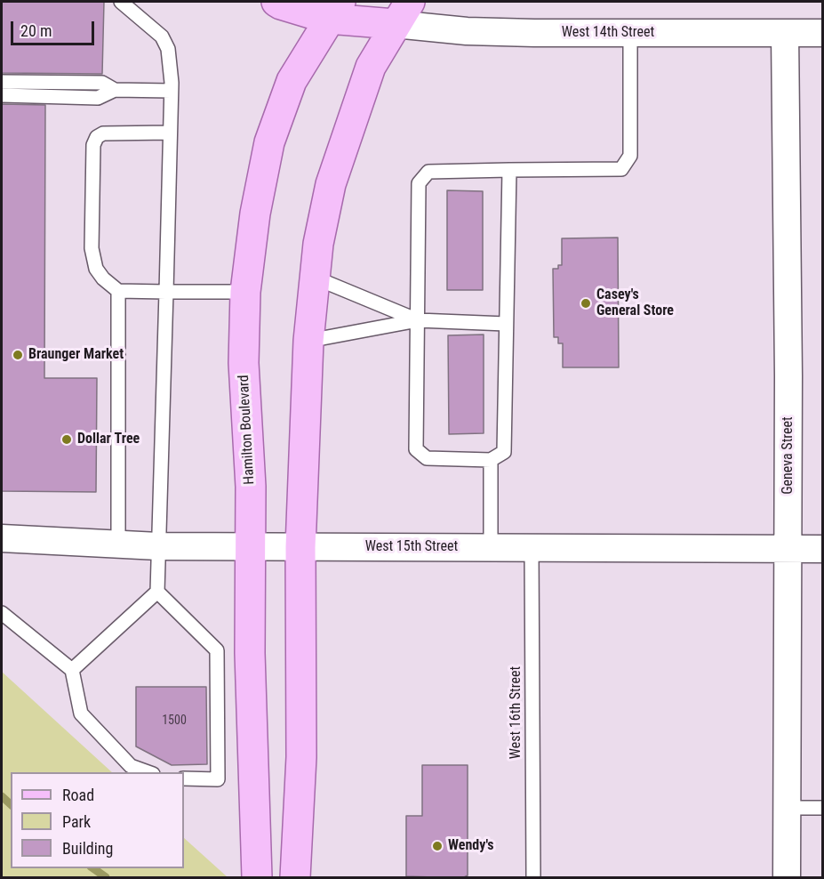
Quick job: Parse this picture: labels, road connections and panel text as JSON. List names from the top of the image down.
{
  "streets": {
    "main road": ["Hamilton Boulevard"],
    "street": ["West 14th Street", "Geneva Street", "West 15th Street"],
    "lane": ["West 16th Street"]
  },
  "crossings": [
    ["West 14th Street", "Geneva Street"],
    ["Hamilton Boulevard", "West 15th Street"],
    ["Geneva Street", "West 15th Street"],
    ["West 15th Street", "West 16th Street"]
  ],
  "places": [
    "Casey's General Store",
    "Braunger Market",
    "Dollar Tree",
    "Wendy's"
  ],
  "house_numbers": ["1500"],
  "legend": ["Road", "Park", "Building"],
  "scale_bar": "20 m"
}
